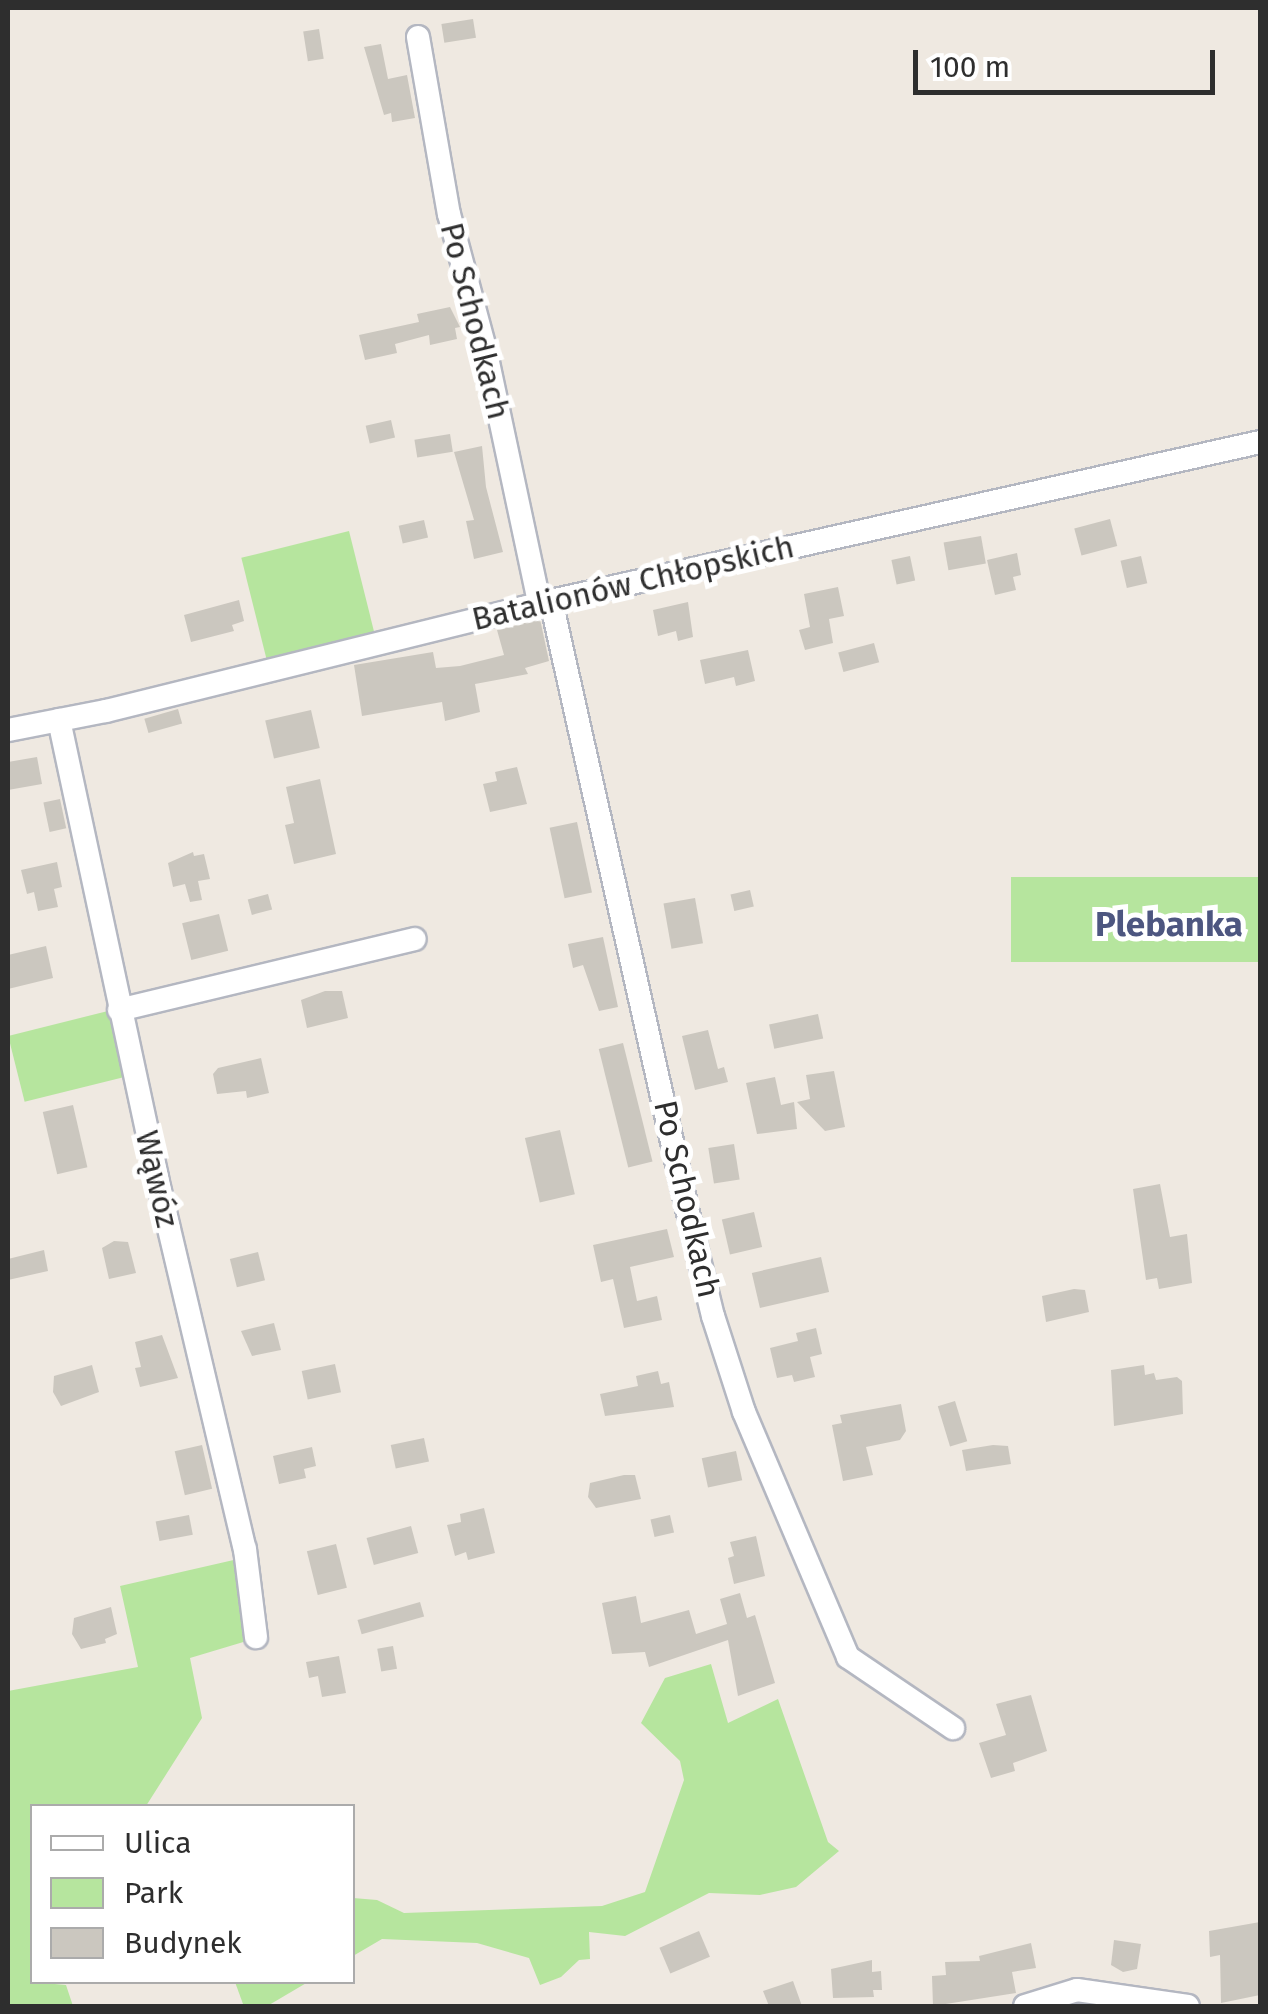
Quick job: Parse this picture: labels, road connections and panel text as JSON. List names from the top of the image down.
{
  "streets": {
    "street": ["Po Schodkach", "Batalionów Chłopskich", "Wąwóz"]
  },
  "crossings": [
    ["Po Schodkach", "Batalionów Chłopskich"],
    ["Batalionów Chłopskich", "Wąwóz"]
  ],
  "districts": ["Plebanka"],
  "legend": ["Ulica", "Park", "Budynek"],
  "scale_bar": "100 m"
}
